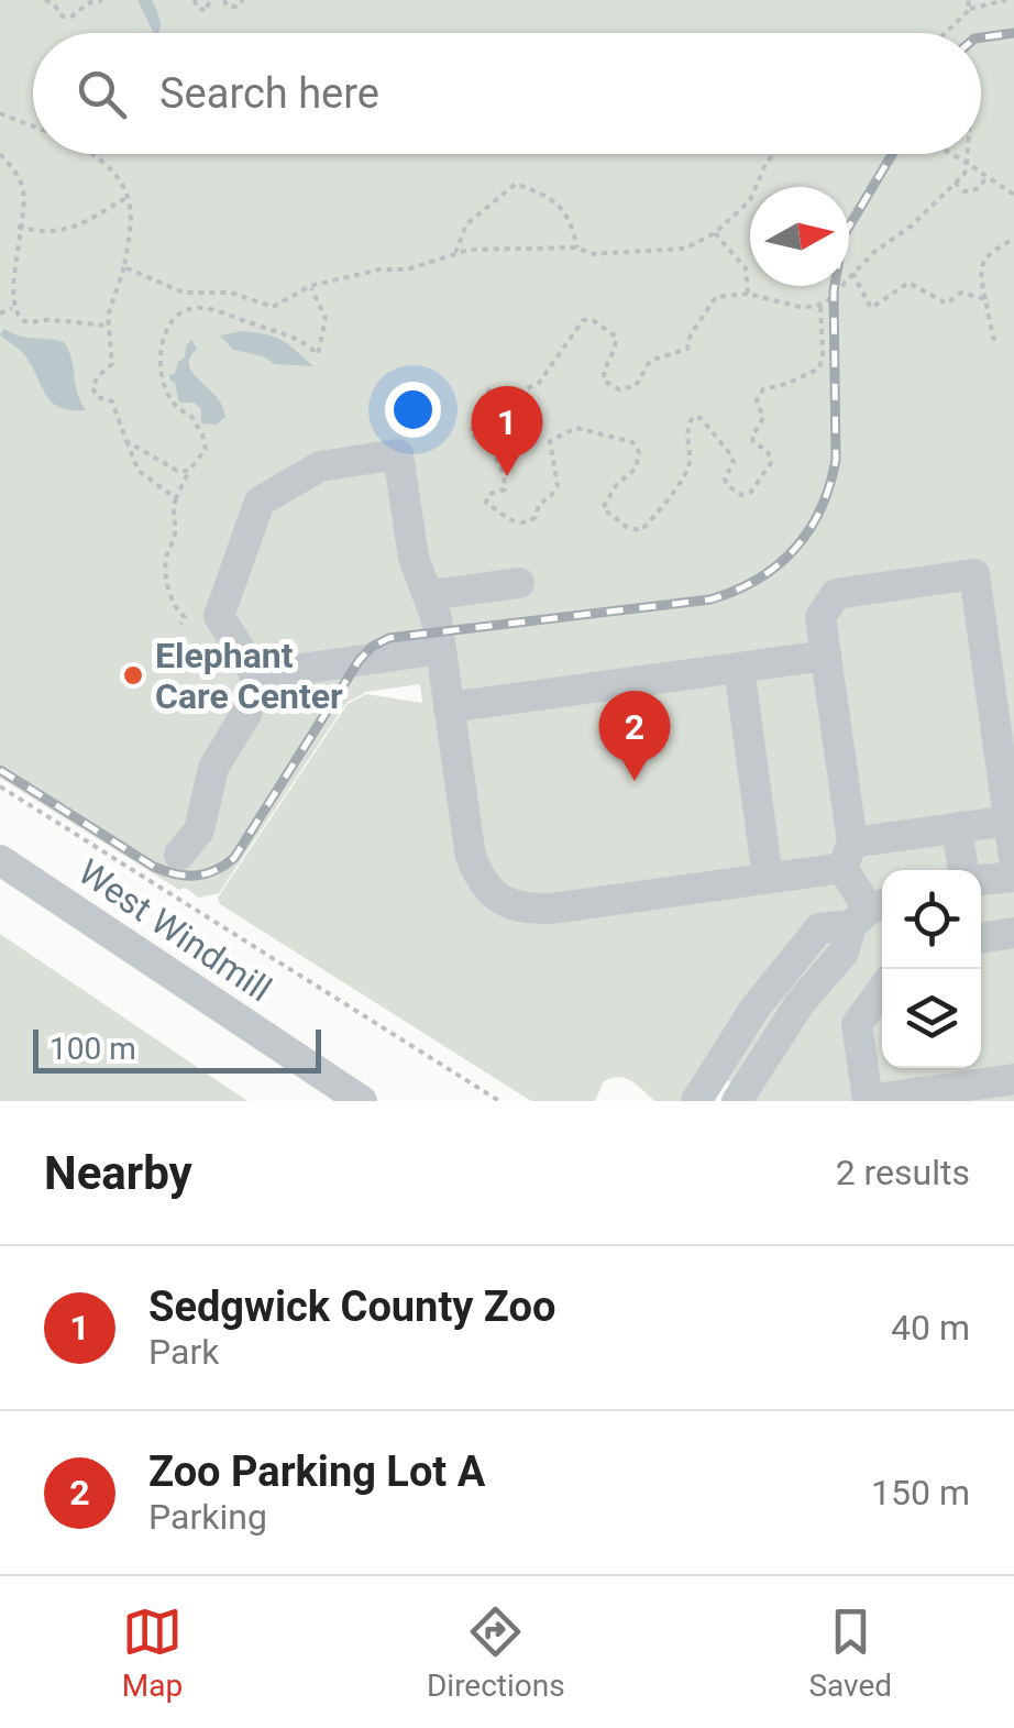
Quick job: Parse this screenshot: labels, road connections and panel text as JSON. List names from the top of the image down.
{
  "streets": {
    "street": ["West Windmill"]
  },
  "places": ["Elephant Care Center"],
  "scale_bar": "100 m",
  "north": "right",
  "page": {
    "search": "Search here",
    "pins": ["1", "2"],
    "scale": "100 m",
    "heading": ["Nearby", "2 results"],
    "list": [
      {
        "mark": "1",
        "name": "Sedgwick County Zoo",
        "note": "Park",
        "value": "40 m"
      },
      {
        "mark": "2",
        "name": "Zoo Parking Lot A",
        "note": "Parking",
        "value": "150 m"
      }
    ],
    "nav": ["Map", "Directions", "Saved"]
  }
}
